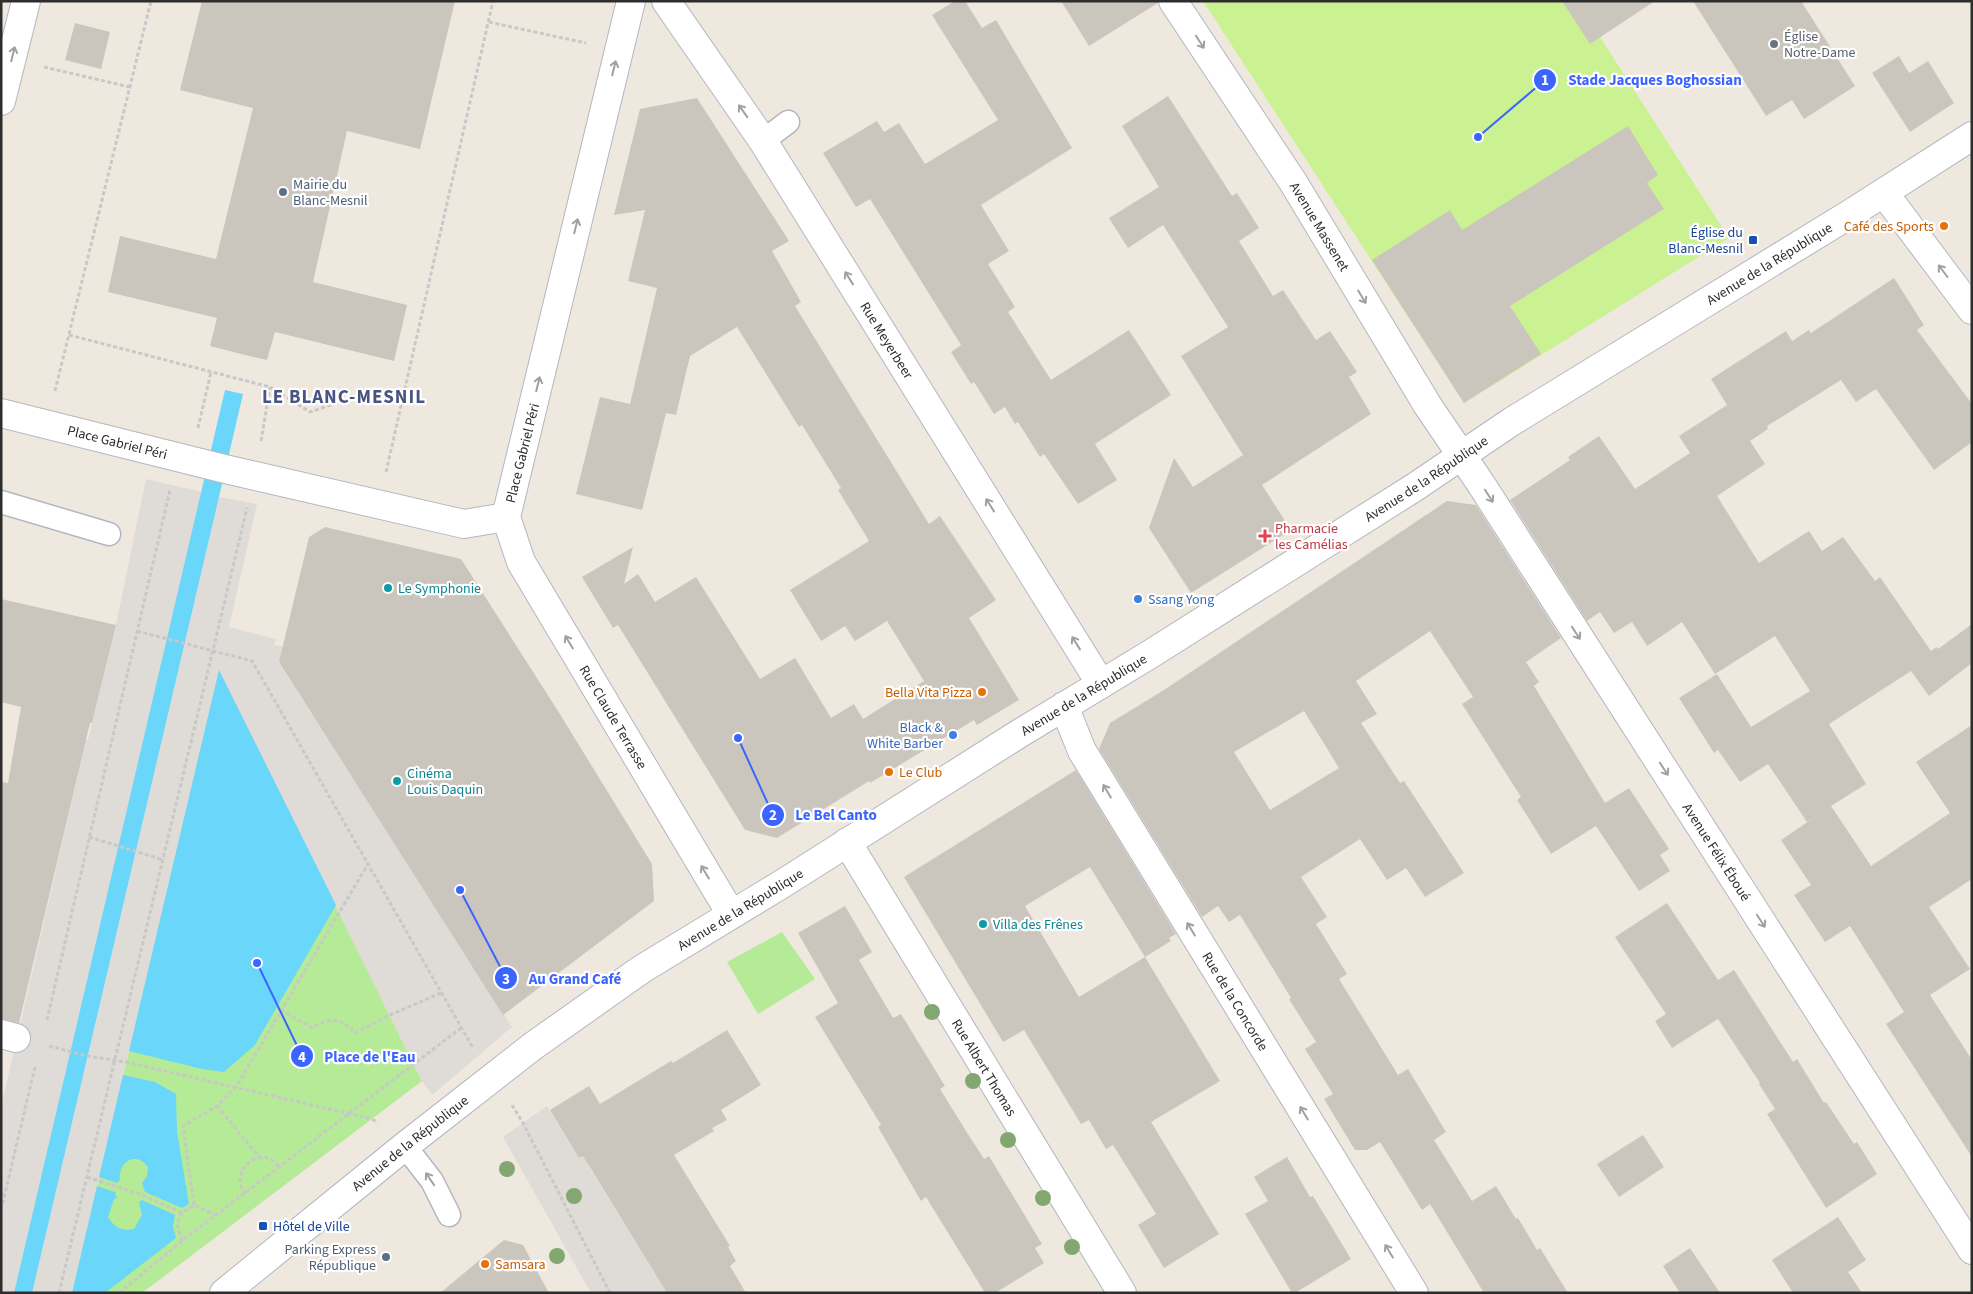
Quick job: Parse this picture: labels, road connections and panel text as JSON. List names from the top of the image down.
{
  "streets": {
    "street": [
      "Avenue Massenet",
      "Avenue de la République",
      "Rue Meyerbeer",
      "Place Gabriel Péri",
      "Rue Claude Terrasse",
      "Avenue Félix Éboué",
      "Rue de la Concorde",
      "Rue Albert Thomas"
    ]
  },
  "crossings": [
    ["Avenue Massenet", "Avenue de la République"],
    ["Avenue Massenet", "Avenue Félix Éboué"],
    ["Avenue de la République", "Rue Meyerbeer"],
    ["Avenue de la République", "Rue Claude Terrasse"],
    ["Avenue de la République", "Avenue Félix Éboué"],
    ["Avenue de la République", "Rue de la Concorde"],
    ["Avenue de la République", "Rue Albert Thomas"],
    ["Place Gabriel Péri", "Rue Claude Terrasse"]
  ],
  "one_way": [
    "Avenue Massenet",
    "Rue Meyerbeer",
    "Place Gabriel Péri",
    "Rue Claude Terrasse",
    "Avenue Félix Éboué",
    "Rue de la Concorde"
  ],
  "districts": ["LE BLANC-MESNIL"],
  "places": {
    "other": [
      "Église Notre-Dame",
      "Stade Jacques Boghossian",
      "Mairie du Blanc-Mesnil",
      "Café des Sports",
      "Le Symphonie",
      "Ssang Yong",
      "Bella Vita Pizza",
      "Black & White Barber",
      "Le Bel Canto",
      "Le Club",
      "Cinéma Louis Daquin",
      "Au Grand Café",
      "Villa des Frênes",
      "Place de l'Eau",
      "Parking Express République",
      "Samsara"
    ],
    "transit": ["Église du Blanc-Mesnil", "Hôtel de Ville"],
    "health": ["Pharmacie les Camélias"]
  }
}
